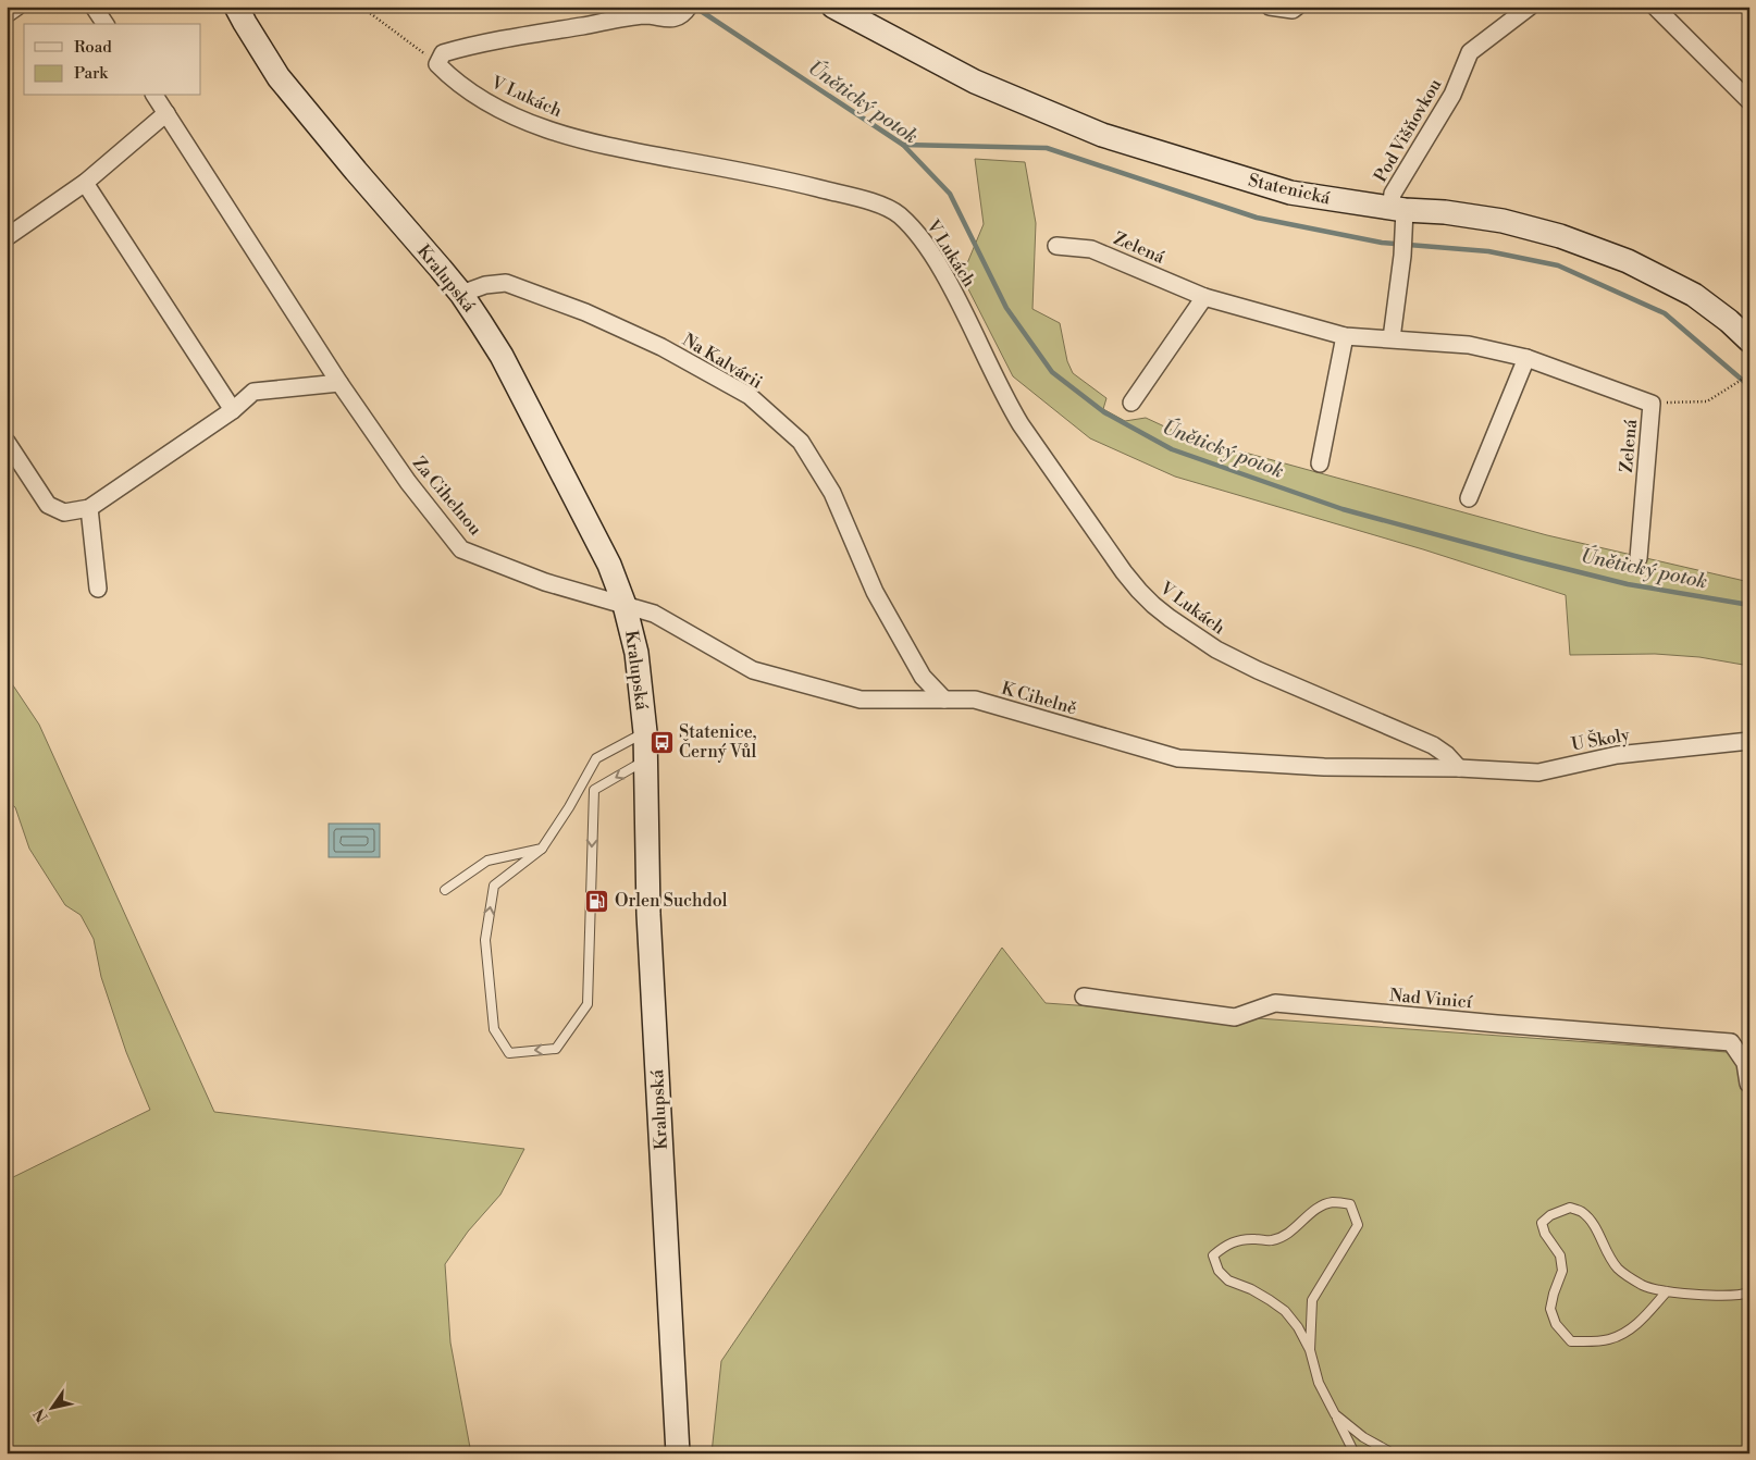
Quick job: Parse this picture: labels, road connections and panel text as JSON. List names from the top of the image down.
{
  "streets": {
    "main road": ["Statenická", "Kralupská"],
    "street": [
      "V Lukách",
      "Pod Višňovkou",
      "Zelená",
      "Na Kalvárii",
      "Za Cihelnou",
      "K Cihelně",
      "U Školy",
      "Nad Vinicí"
    ]
  },
  "crossings": [
    ["V Lukách", "K Cihelně"],
    ["V Lukách", "U Školy"],
    ["Pod Višňovkou", "Statenická"],
    ["Kralupská", "Na Kalvárii"],
    ["Kralupská", "Za Cihelnou"],
    ["Kralupská", "K Cihelně"],
    ["Na Kalvárii", "K Cihelně"],
    ["Za Cihelnou", "K Cihelně"],
    ["K Cihelně", "U Školy"]
  ],
  "water": ["Únětický potok"],
  "places": {
    "bus stop": ["Statenice, Černý Vůl"],
    "fuel station": ["Orlen Suchdol"]
  },
  "legend": ["Road", "Park"],
  "north": "bottom left"
}
